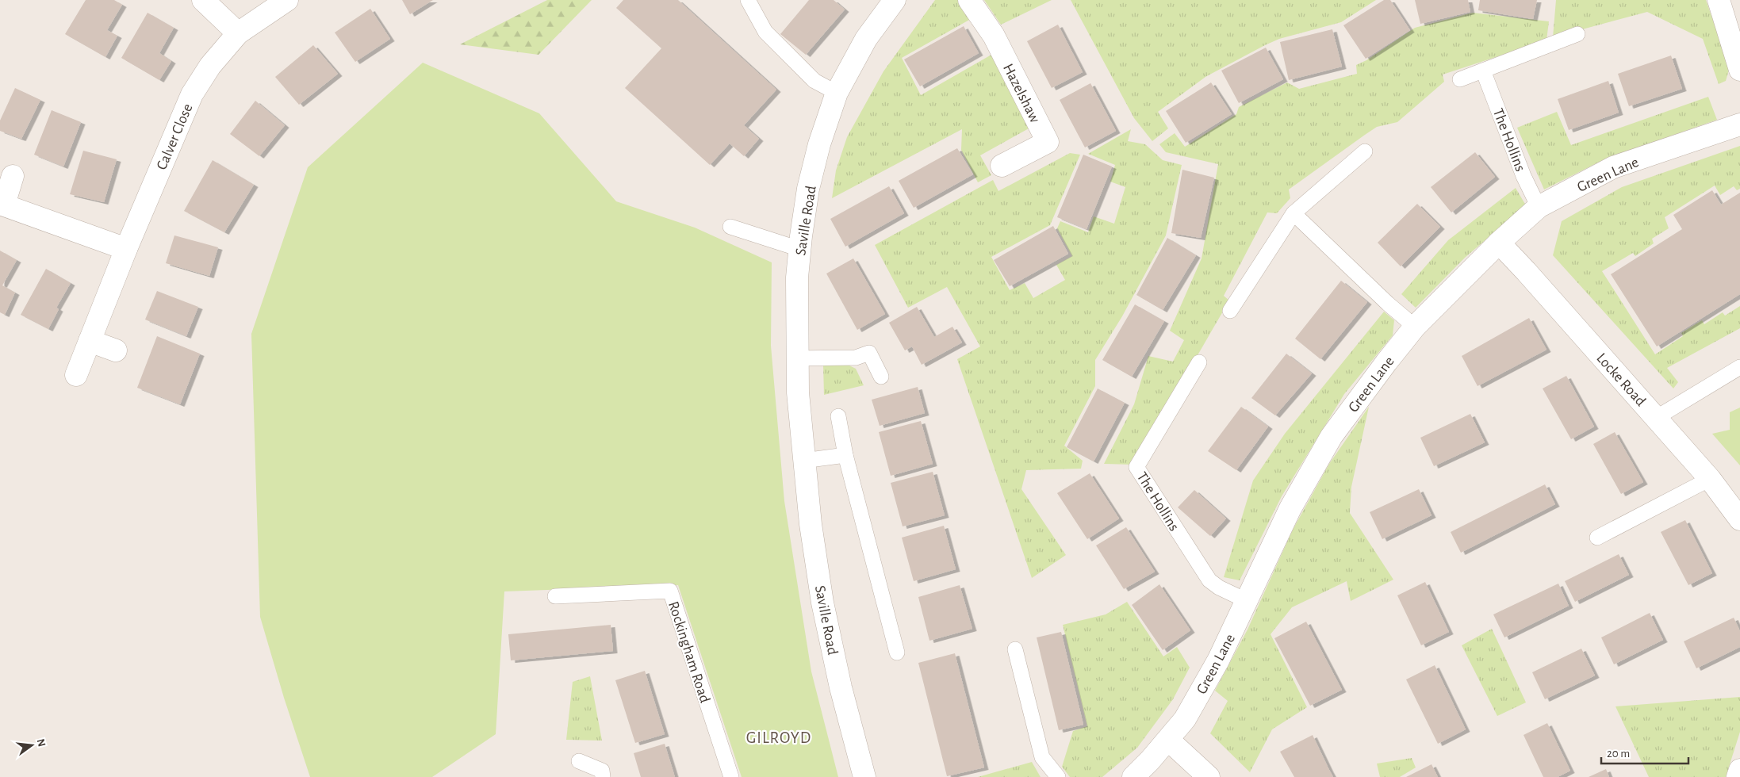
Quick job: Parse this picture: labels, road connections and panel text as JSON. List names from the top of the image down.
{
  "streets": {
    "street": [
      "Hazelshaw",
      "Calver Close",
      "Green Lane",
      "Saville Road",
      "Locke Road"
    ],
    "lane": ["The Hollins", "Rockingham Road"]
  },
  "crossings": [
    ["The Hollins", "Green Lane"],
    ["Green Lane", "Locke Road"]
  ],
  "districts": ["GILROYD"],
  "scale_bar": "20 m",
  "north": "right"
}
